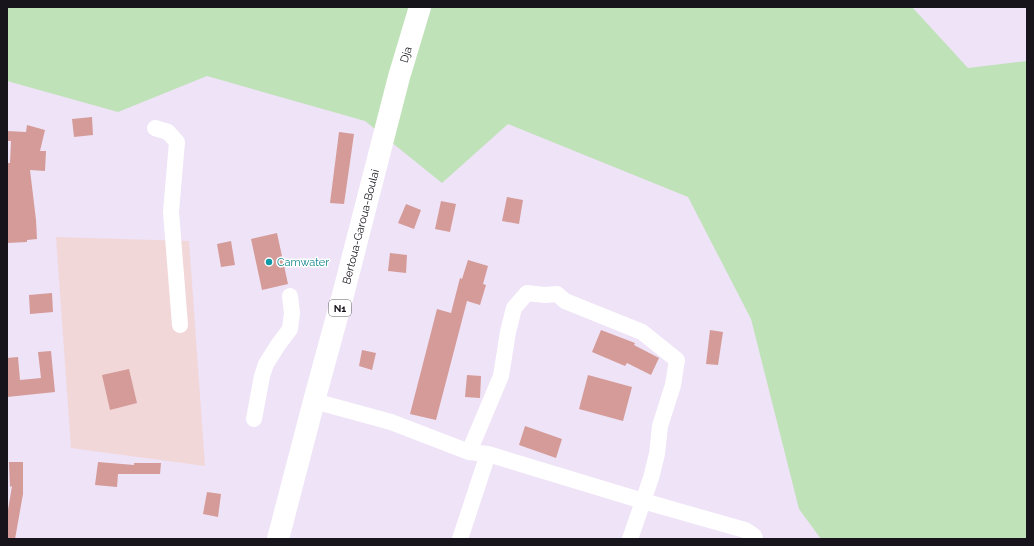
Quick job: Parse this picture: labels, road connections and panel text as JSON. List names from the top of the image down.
{
  "streets": {
    "highway": ["Dja", "Bertoua-Garoua-Boulai", "N1"]
  },
  "crossings": [
    ["Dja", "Bertoua-Garoua-Boulai"]
  ],
  "places": ["Camwater"]
}
